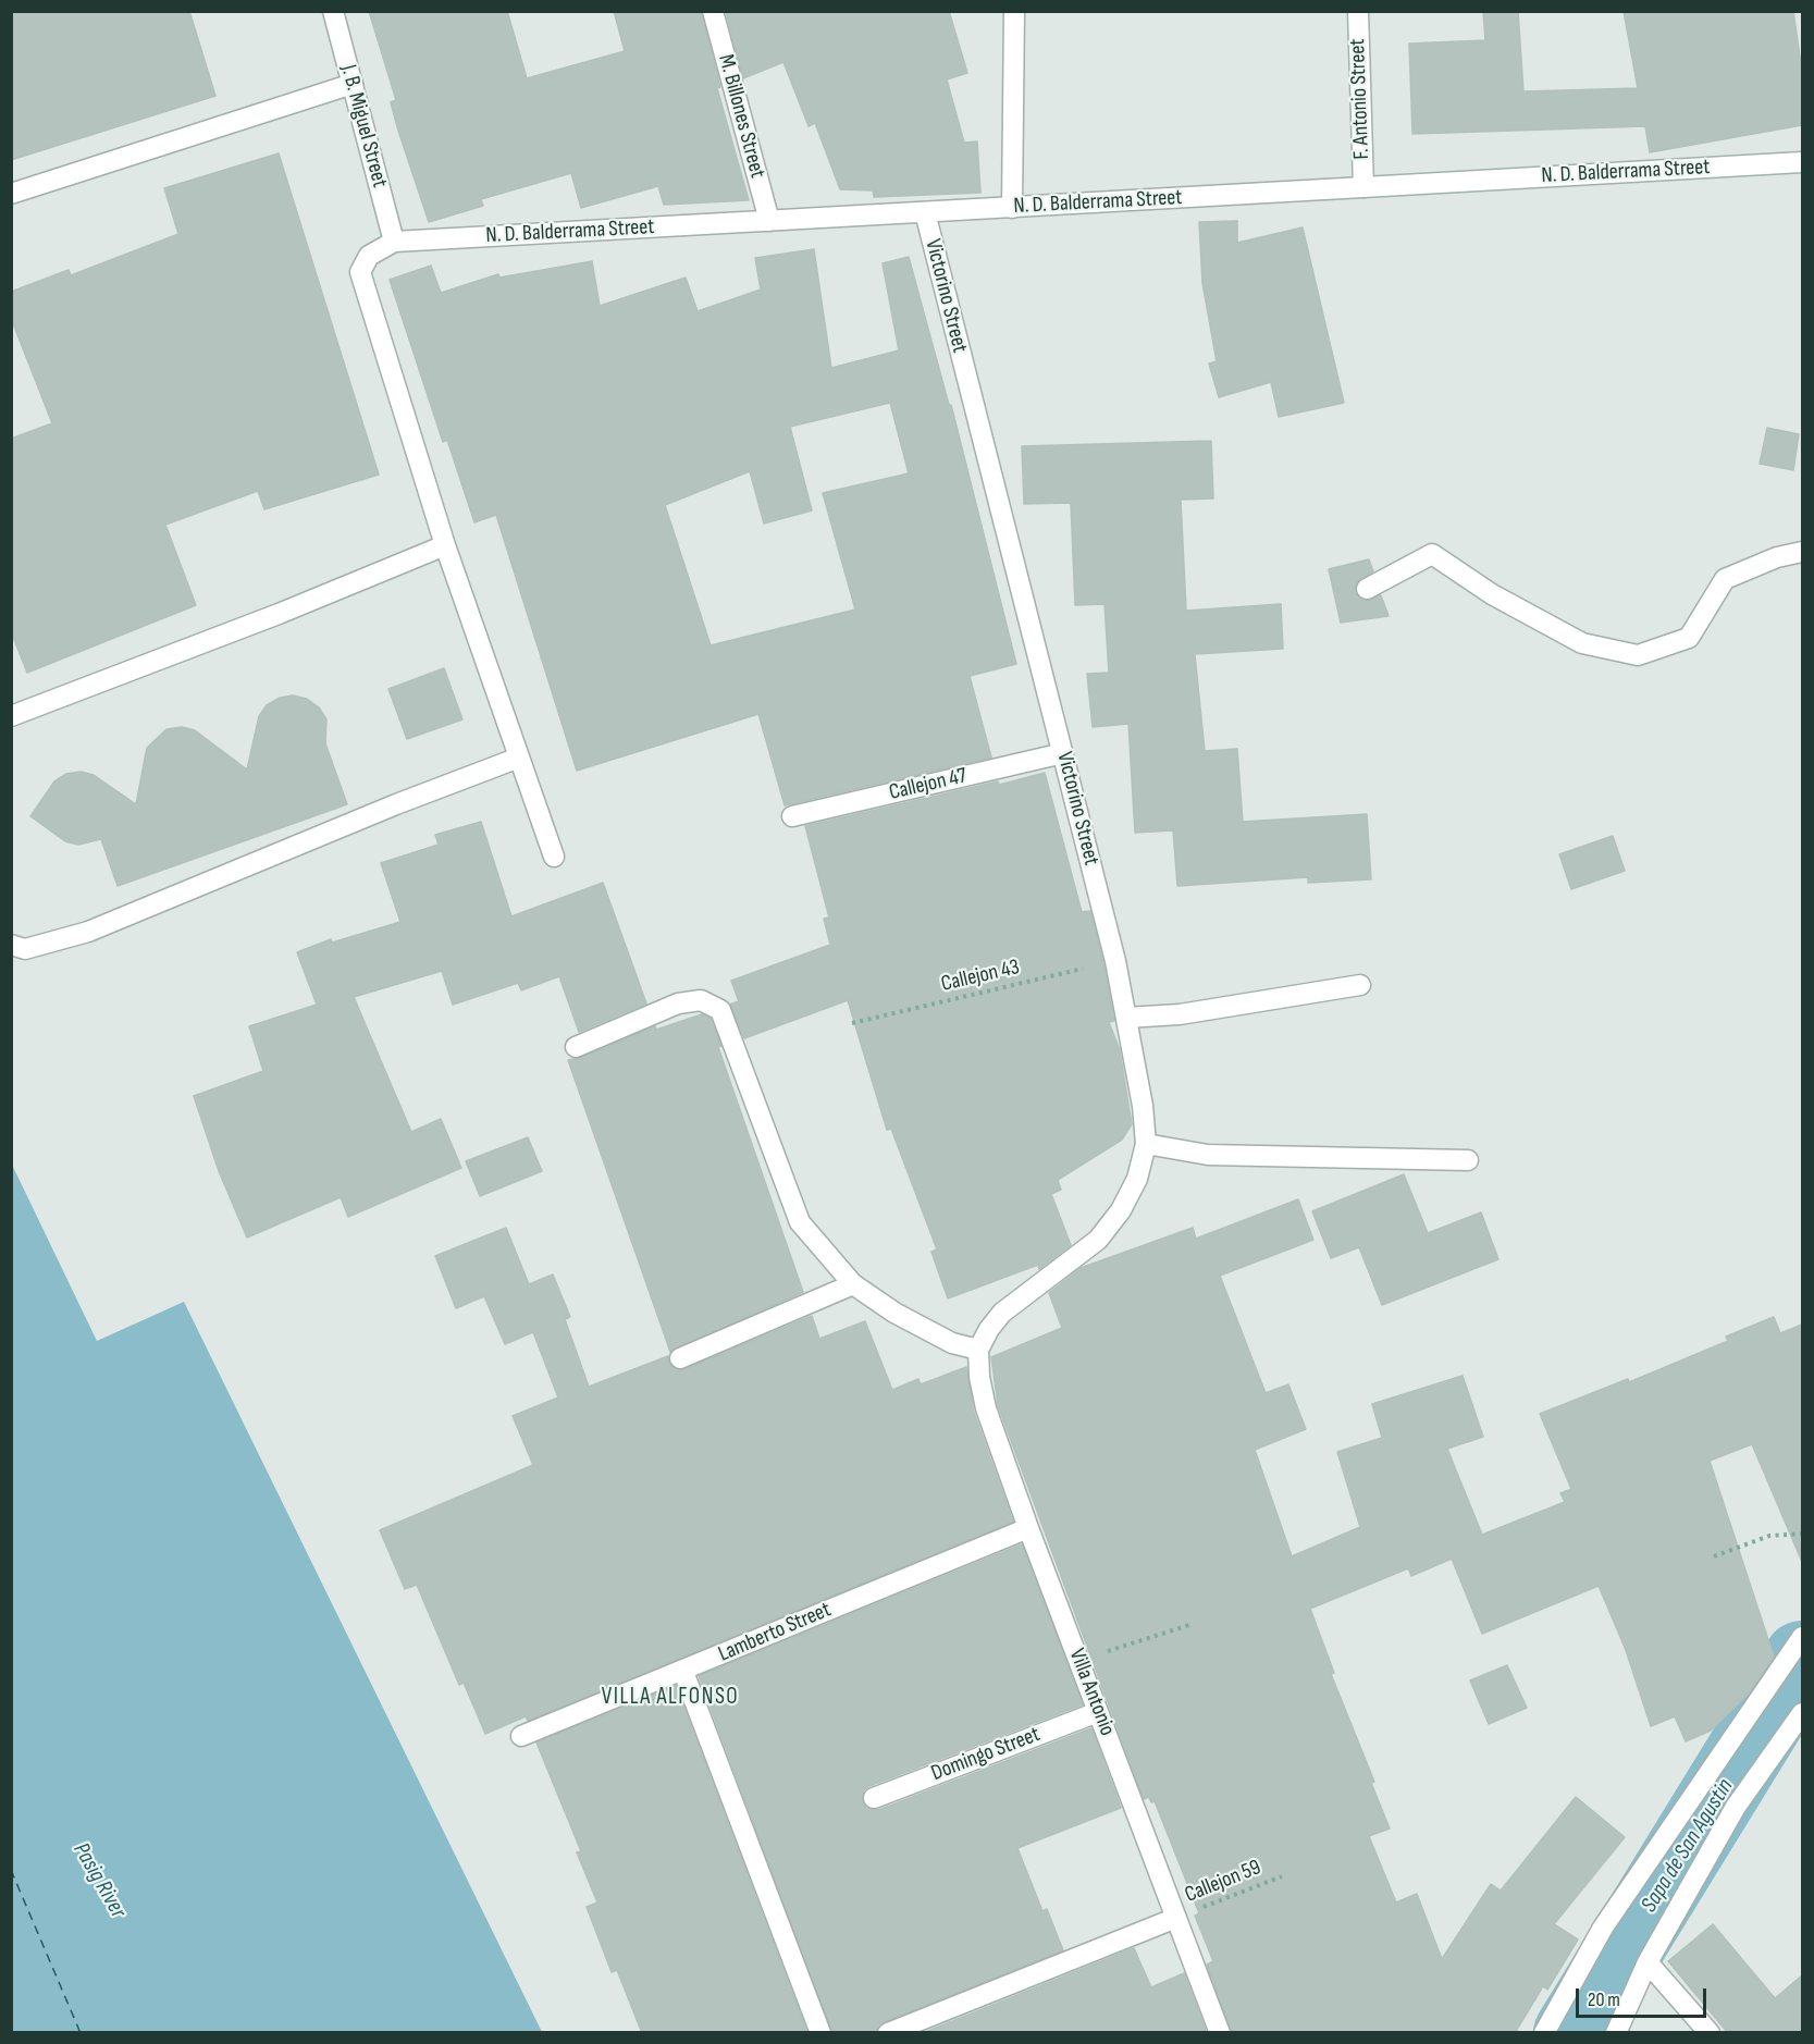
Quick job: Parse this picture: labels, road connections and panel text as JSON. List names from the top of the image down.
{
  "streets": {
    "street": [
      "F. Antonio Street",
      "M. Billones Street",
      "J. B. Miguel Street",
      "N. D. Balderrama Street",
      "Victorino Street",
      "Callejon 47",
      "Lamberto Street",
      "Villa Antonio",
      "Domingo Street"
    ],
    "path": ["Callejon 43", "Callejon 59"]
  },
  "crossings": [
    ["F. Antonio Street", "N. D. Balderrama Street"],
    ["M. Billones Street", "N. D. Balderrama Street"],
    ["J. B. Miguel Street", "N. D. Balderrama Street"],
    ["N. D. Balderrama Street", "Victorino Street"],
    ["Victorino Street", "Callejon 47"],
    ["Victorino Street", "Callejon 43"],
    ["Victorino Street", "Villa Antonio"],
    ["Lamberto Street", "Villa Antonio"],
    ["Villa Antonio", "Domingo Street"],
    ["Villa Antonio", "Callejon 59"]
  ],
  "districts": ["VILLA ALFONSO"],
  "water": ["Sapa de San Agustin", "Pasig River"],
  "scale_bar": "20 m"
}
